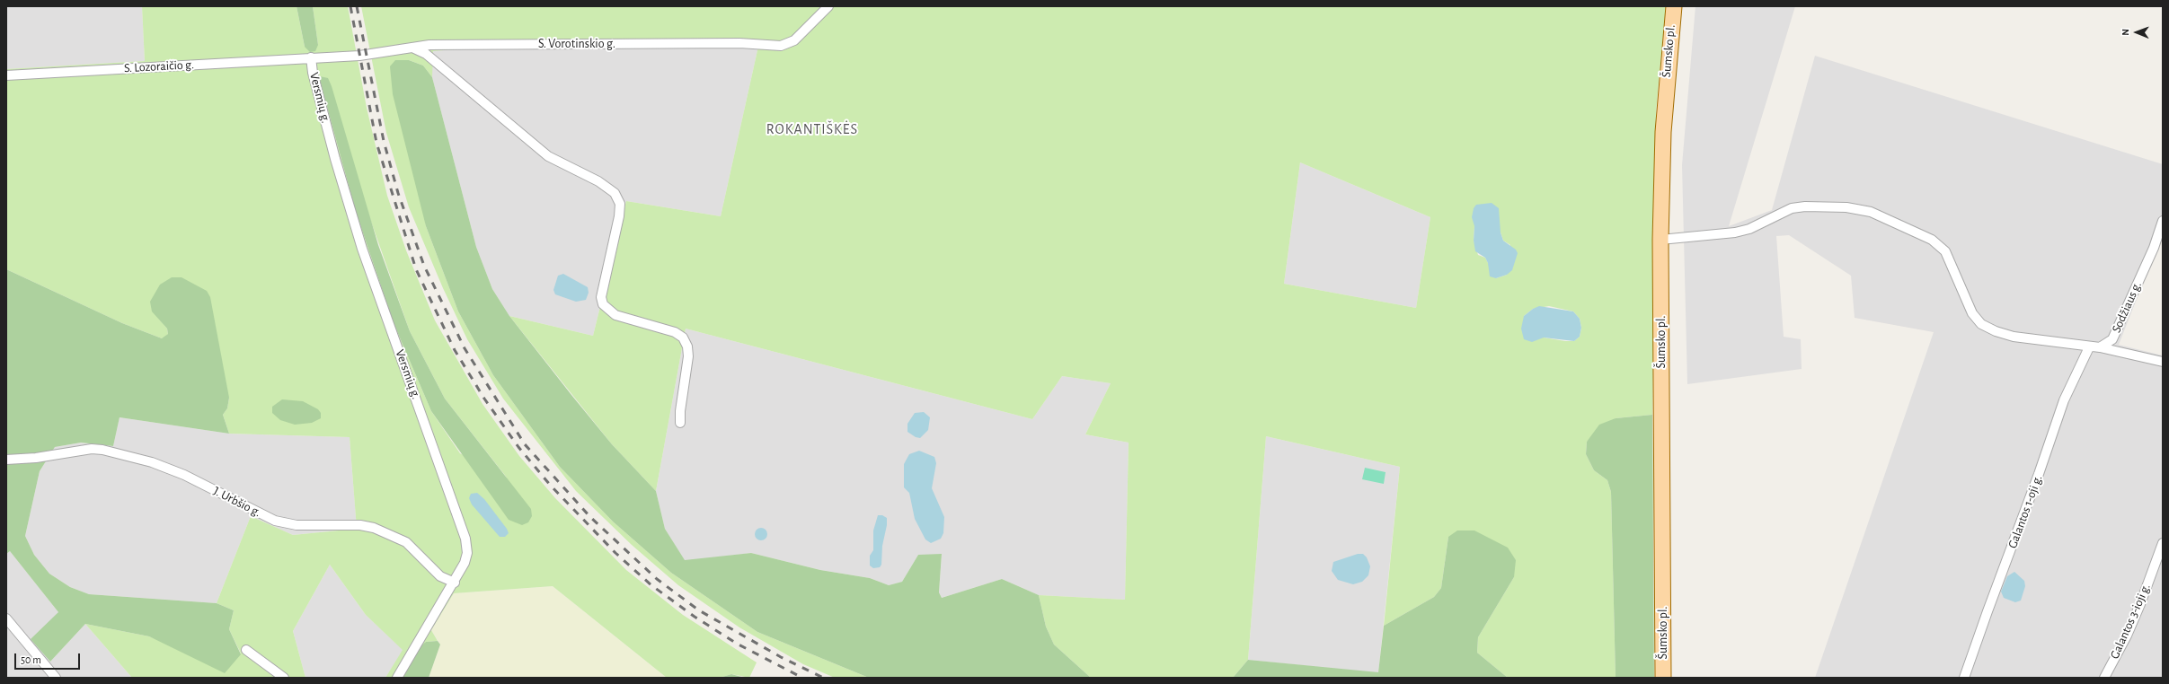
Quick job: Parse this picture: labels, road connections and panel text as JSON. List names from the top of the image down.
{
  "streets": {
    "main road": ["Šumsko pl."],
    "street": [
      "S. Vorotinskio g.",
      "S. Lozoraičio g.",
      "Versmių g.",
      "Sodžiaus g.",
      "J. Urbšio g.",
      "Galantos 1-oji g.",
      "Galantos 3-ioji g."
    ]
  },
  "crossings": [
    ["S. Vorotinskio g.", "S. Lozoraičio g."],
    ["S. Vorotinskio g.", "Versmių g."],
    ["S. Lozoraičio g.", "Versmių g."],
    ["Versmių g.", "J. Urbšio g."]
  ],
  "districts": ["ROKANTIŠKĖS"],
  "scale_bar": "50 m",
  "north": "left"
}
